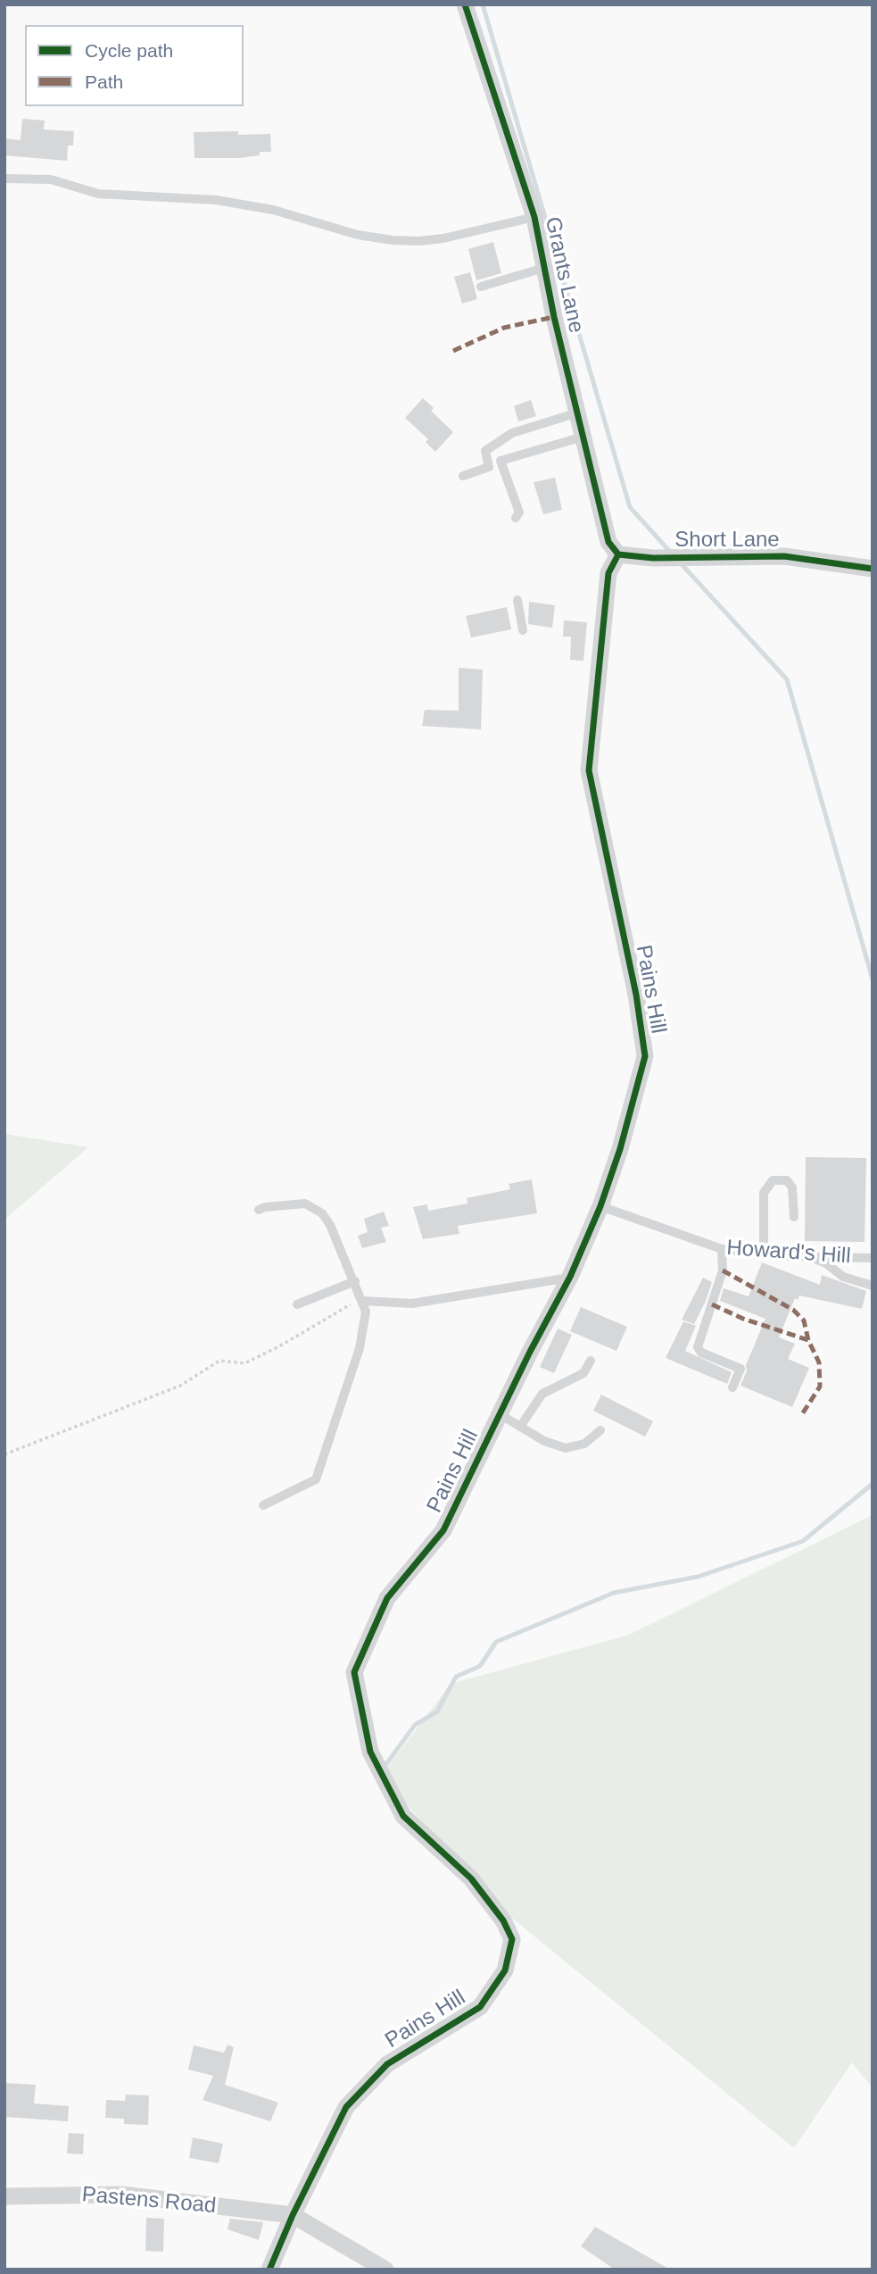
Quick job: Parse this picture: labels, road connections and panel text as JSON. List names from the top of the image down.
{
  "streets": {
    "street": [
      "Grants Lane",
      "Short Lane",
      "Pains Hill",
      "Pastens Road"
    ],
    "lane": ["Howard's Hill"]
  },
  "crossings": [
    ["Grants Lane", "Short Lane"],
    ["Grants Lane", "Pains Hill"],
    ["Short Lane", "Pains Hill"],
    ["Pains Hill", "Howard's Hill"],
    ["Pains Hill", "Pastens Road"]
  ],
  "legend": ["Cycle path", "Path"]
}
